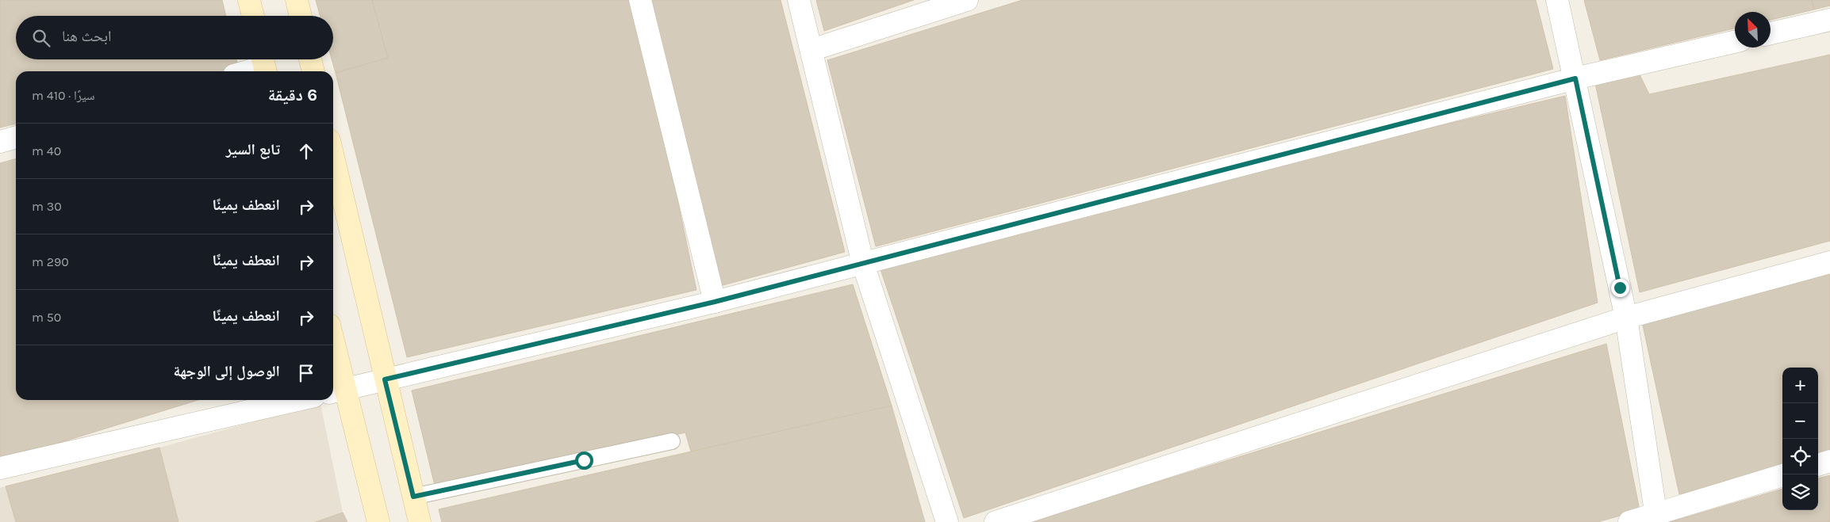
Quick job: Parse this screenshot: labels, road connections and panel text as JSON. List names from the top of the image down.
{
  "north": "top left",
  "page": {
    "search": "ابحث هنا",
    "heading": ["6 دقيقة", "سيرًا · 410 m"],
    "list": [
      ["تابع السير", "40 m"],
      ["انعطف يمينًا", "30 m"],
      ["انعطف يمينًا", "290 m"],
      ["انعطف يمينًا", "50 m"],
      "الوصول إلى الوجهة"
    ],
    "map_buttons": ["+", "−"]
  }
}
